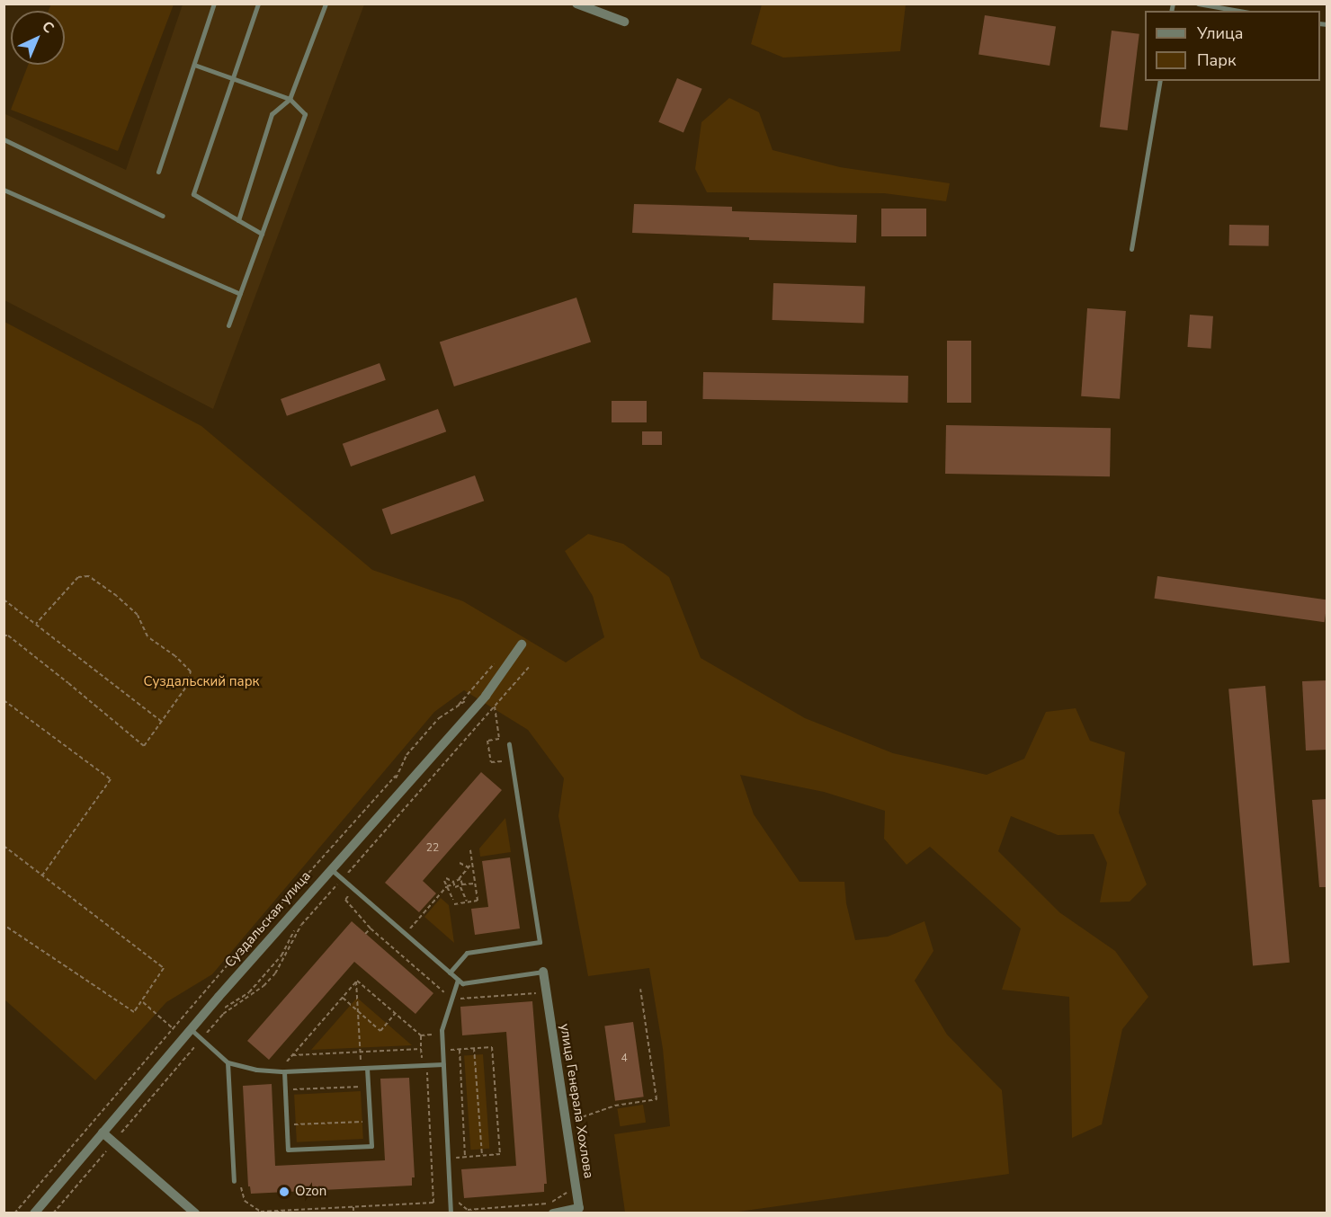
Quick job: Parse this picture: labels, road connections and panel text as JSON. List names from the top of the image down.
{
  "streets": {
    "street": ["Суздальская улица", "улица Генерала Хохлова"]
  },
  "parks": ["Суздальский парк"],
  "places": ["Ozon"],
  "house_numbers": ["22", "4"],
  "legend": ["Улица", "Парк"],
  "north": "top right"
}
